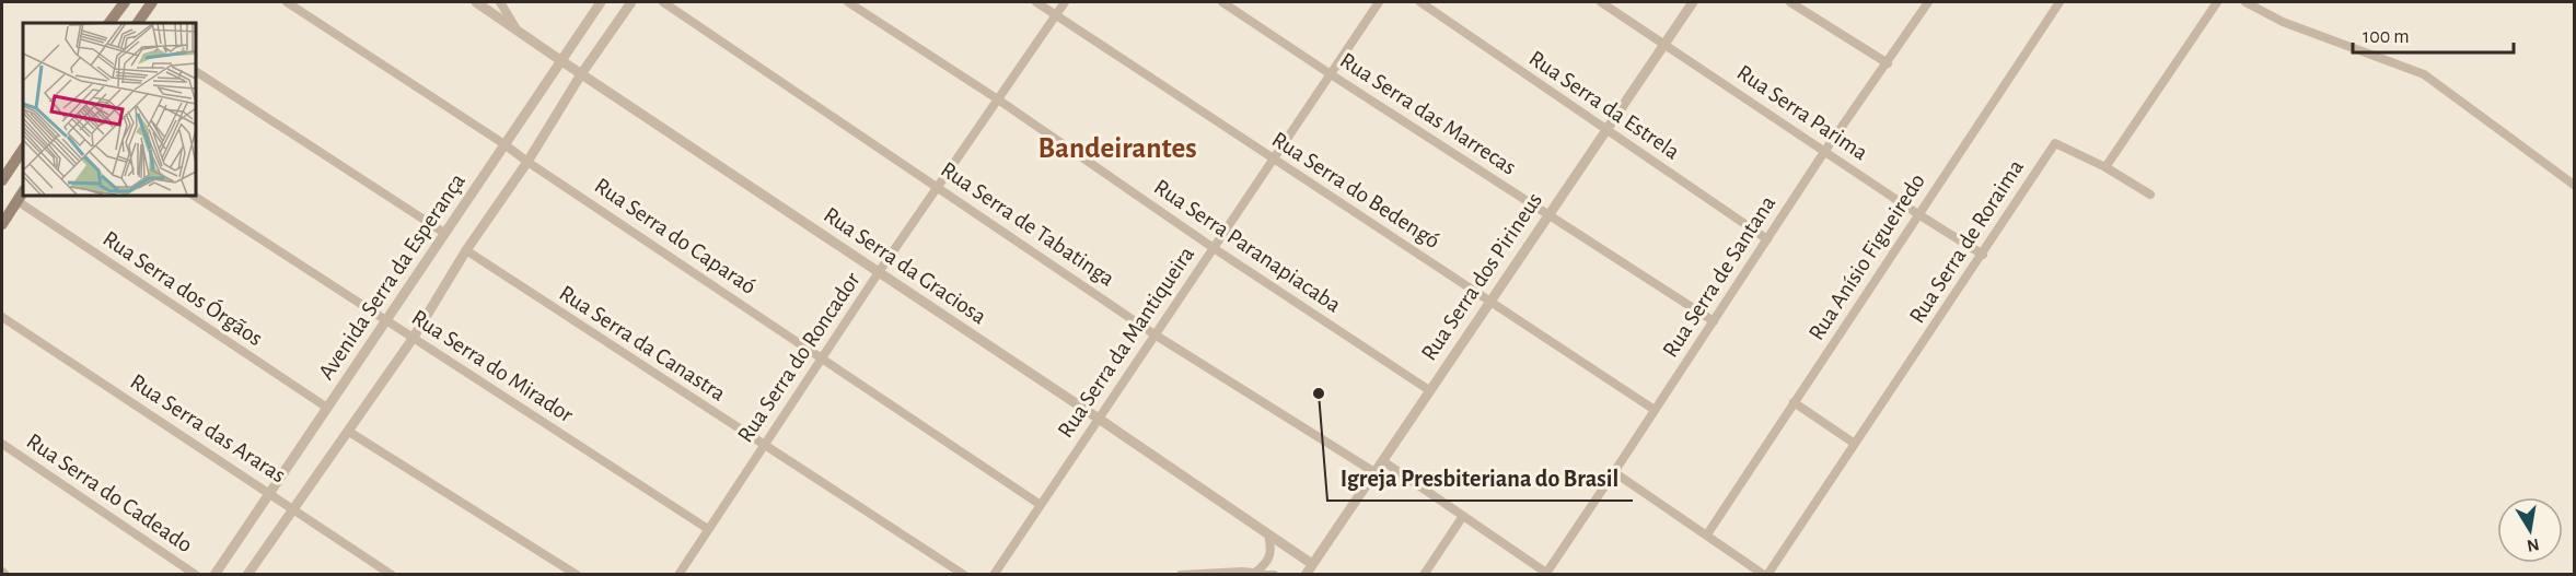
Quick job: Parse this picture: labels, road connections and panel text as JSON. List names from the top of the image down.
{
  "streets": {
    "street": [
      "Rua Serra da Estrela",
      "Rua Serra Parima",
      "Rua Serra das Marrecas",
      "Rua Serra do Bedengó",
      "Rua Serra de Tabatinga",
      "Rua Serra do Caparaó",
      "Rua Serra de Roraima",
      "Rua Serra Paranapiacaba",
      "Rua Anísio Figueiredo",
      "Rua Serra da Graciosa",
      "Avenida Serra da Esperança",
      "Rua Serra dos Pirineus",
      "Rua Serra de Santana",
      "Rua Serra dos Órgãos",
      "Rua Serra da Mantiqueira",
      "Rua Serra da Canastra",
      "Rua Serra do Roncador",
      "Rua Serra do Mirador",
      "Rua Serra das Araras",
      "Rua Serra do Cadeado"
    ]
  },
  "crossings": [
    ["Rua Serra da Estrela", "Rua Serra dos Pirineus"],
    ["Rua Serra da Estrela", "Rua Serra de Santana"],
    ["Rua Serra Parima", "Rua Serra de Roraima"],
    ["Rua Serra Parima", "Rua Anísio Figueiredo"],
    ["Rua Serra Parima", "Rua Serra dos Pirineus"],
    ["Rua Serra Parima", "Rua Serra de Santana"],
    ["Rua Serra das Marrecas", "Rua Serra dos Pirineus"],
    ["Rua Serra das Marrecas", "Rua Serra de Santana"],
    ["Rua Serra das Marrecas", "Rua Serra da Mantiqueira"],
    ["Rua Serra do Bedengó", "Rua Serra dos Pirineus"],
    ["Rua Serra do Bedengó", "Rua Serra de Santana"],
    ["Rua Serra do Bedengó", "Rua Serra da Mantiqueira"],
    ["Rua Serra do Bedengó", "Rua Serra do Roncador"],
    ["Rua Serra de Tabatinga", "Rua Serra dos Pirineus"],
    ["Rua Serra de Tabatinga", "Rua Serra da Mantiqueira"],
    ["Rua Serra de Tabatinga", "Rua Serra do Roncador"],
    ["Rua Serra do Caparaó", "Avenida Serra da Esperança"],
    ["Rua Serra do Caparaó", "Rua Serra da Mantiqueira"],
    ["Rua Serra do Caparaó", "Rua Serra do Roncador"],
    ["Rua Serra Paranapiacaba", "Rua Serra dos Pirineus"],
    ["Rua Serra Paranapiacaba", "Rua Serra da Mantiqueira"],
    ["Rua Serra Paranapiacaba", "Rua Serra do Roncador"],
    ["Rua Serra da Graciosa", "Avenida Serra da Esperança"],
    ["Rua Serra da Graciosa", "Rua Serra dos Pirineus"],
    ["Rua Serra da Graciosa", "Rua Serra da Mantiqueira"],
    ["Rua Serra da Graciosa", "Rua Serra do Roncador"],
    ["Avenida Serra da Esperança", "Rua Serra dos Órgãos"],
    ["Avenida Serra da Esperança", "Rua Serra da Canastra"],
    ["Avenida Serra da Esperança", "Rua Serra do Mirador"],
    ["Avenida Serra da Esperança", "Rua Serra das Araras"],
    ["Rua Serra da Canastra", "Rua Serra do Roncador"],
    ["Rua Serra do Roncador", "Rua Serra do Mirador"]
  ],
  "districts": ["Bandeirantes"],
  "places": ["Igreja Presbiteriana do Brasil"],
  "scale_bar": "100 m",
  "north": "bottom"
}
